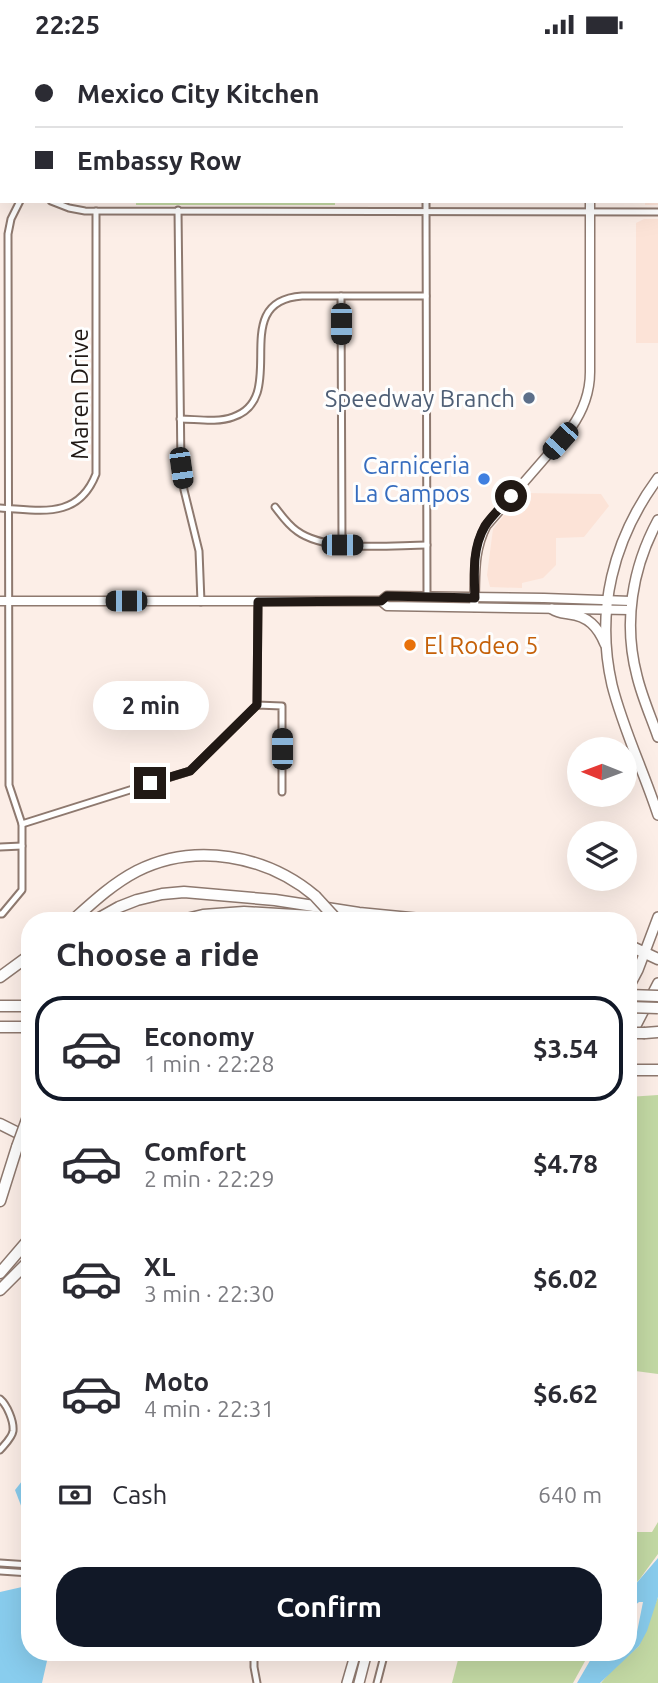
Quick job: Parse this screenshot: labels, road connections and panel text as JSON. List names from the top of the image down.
{
  "streets": {
    "street": ["Maren Drive"]
  },
  "places": ["Speedway Branch", "Carniceria La Campos", "El Rodeo 5"],
  "north": "left",
  "page": {
    "status": "22:25",
    "banner": ["Mexico City Kitchen", "Embassy Row"],
    "bubble": "2 min",
    "heading": "Choose a ride",
    "list": [
      {
        "name": "Economy",
        "note": "1 min · 22:28",
        "value": "$3.54"
      },
      {
        "name": "Comfort",
        "note": "2 min · 22:29",
        "value": "$4.78"
      },
      {
        "name": "XL",
        "note": "3 min · 22:30",
        "value": "$6.02"
      },
      {
        "name": "Moto",
        "note": "4 min · 22:31",
        "value": "$6.62"
      }
    ],
    "pay": ["Cash", "640 m"],
    "buttons": "Confirm"
  }
}
